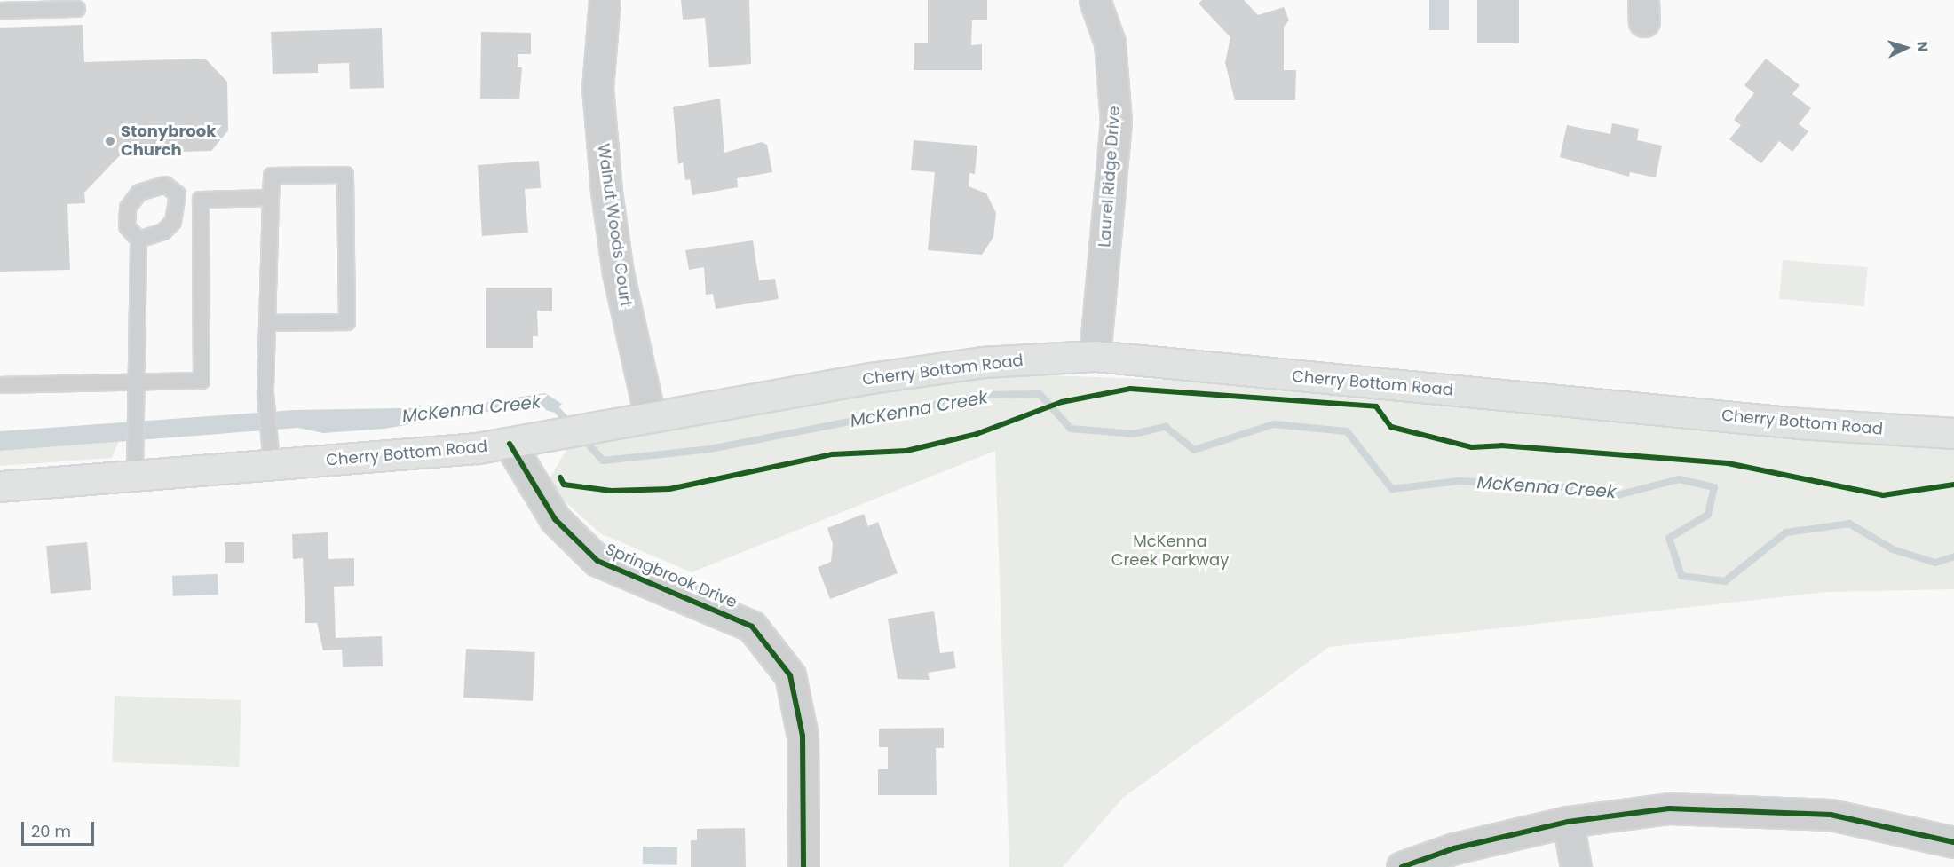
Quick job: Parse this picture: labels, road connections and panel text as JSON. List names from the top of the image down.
{
  "streets": {
    "main road": ["Cherry Bottom Road"],
    "street": ["Laurel Ridge Drive", "Walnut Woods Court", "Springbrook Drive"]
  },
  "crossings": [
    ["Laurel Ridge Drive", "Cherry Bottom Road"],
    ["Walnut Woods Court", "Cherry Bottom Road"],
    ["Cherry Bottom Road", "Springbrook Drive"]
  ],
  "water": ["McKenna Creek"],
  "parks": ["McKenna Creek Parkway"],
  "places": ["Stonybrook Church"],
  "scale_bar": "20 m",
  "north": "right"
}
